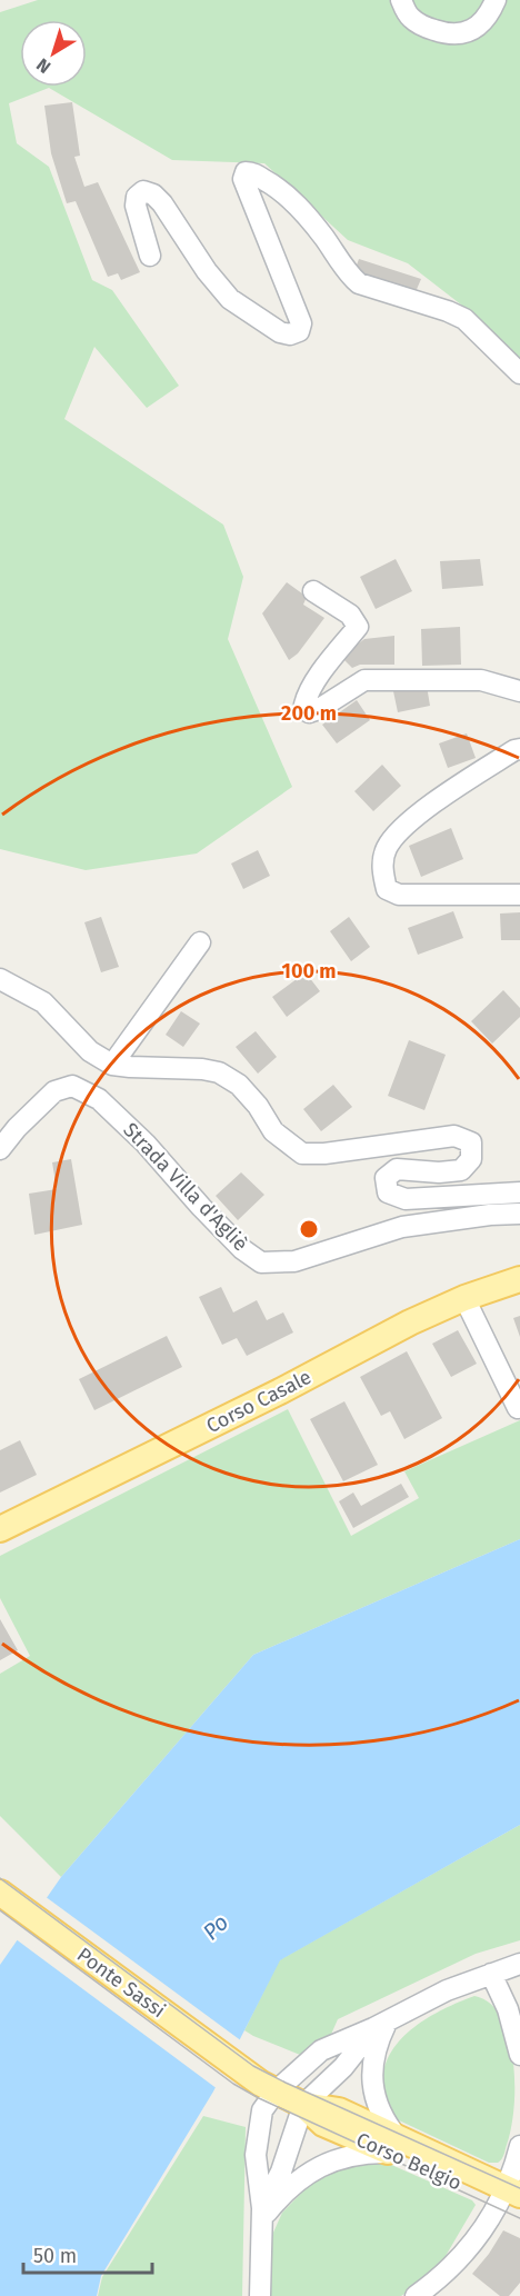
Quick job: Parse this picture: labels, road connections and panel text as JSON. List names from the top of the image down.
{
  "streets": {
    "main road": ["Corso Casale", "Ponte Sassi", "Corso Belgio"],
    "street": ["Strada Villa d'Agliè"]
  },
  "crossings": [
    ["Ponte Sassi", "Corso Belgio"]
  ],
  "water": ["Po"],
  "scale_bar": "50 m",
  "north": "bottom left",
  "rings": ["200 m", "100 m"]
}
